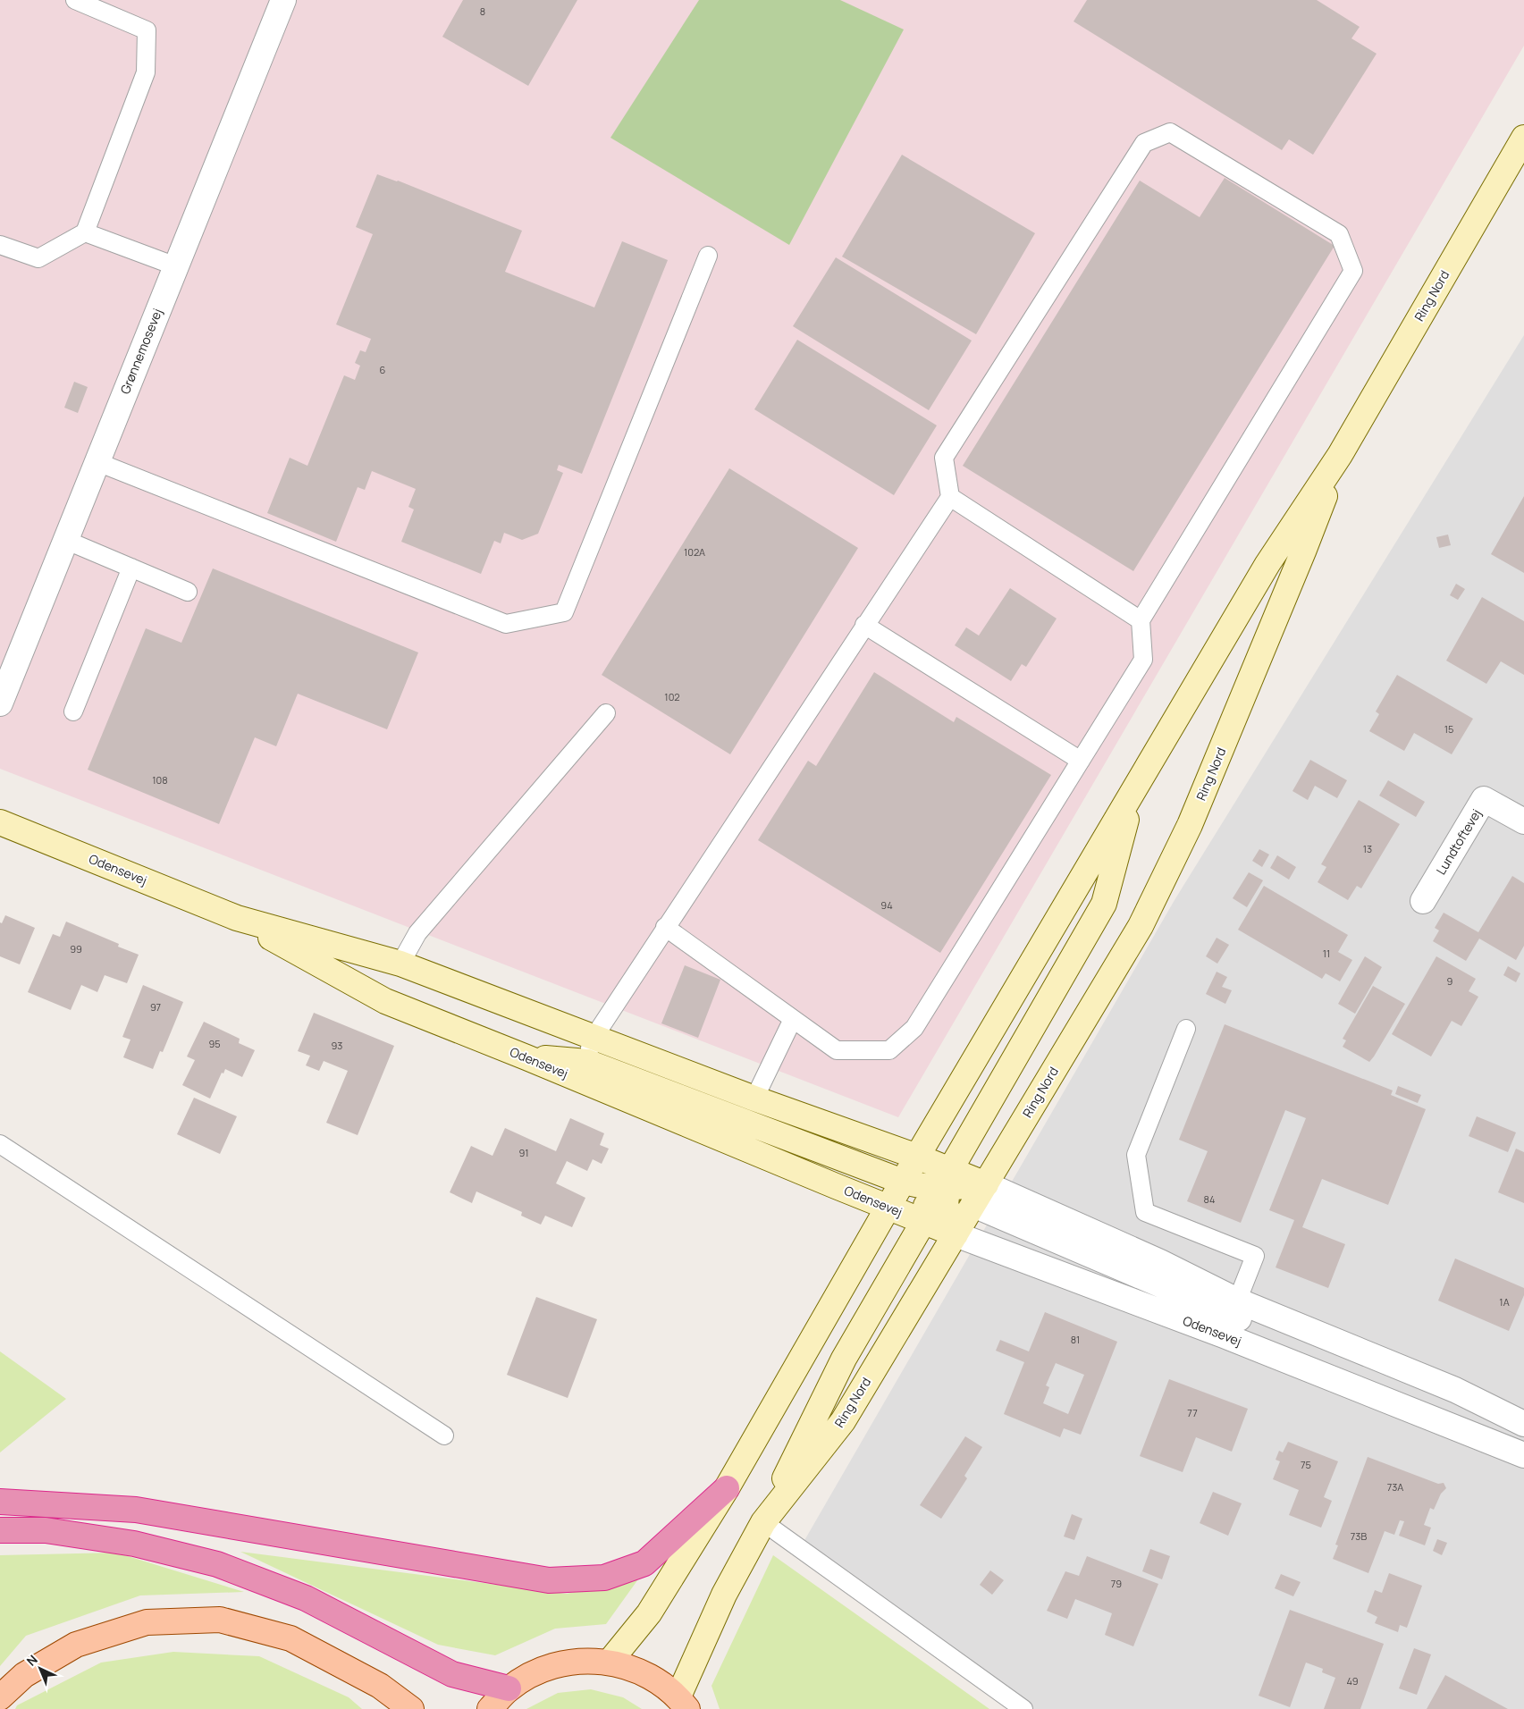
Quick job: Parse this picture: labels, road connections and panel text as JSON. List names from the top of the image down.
{
  "streets": {
    "main road": ["Ring Nord", "Odensevej"],
    "street": ["Grønnemosevej", "Lundtoftevej"]
  },
  "crossings": [
    ["Ring Nord", "Odensevej"]
  ],
  "house_numbers": [
    "8",
    "6",
    "102A",
    "102",
    "15",
    "108",
    "13",
    "94",
    "99",
    "11",
    "9",
    "97",
    "95",
    "93",
    "91",
    "84",
    "1A",
    "81",
    "77",
    "75",
    "73A",
    "73B",
    "79",
    "49"
  ],
  "north": "top left"
}
